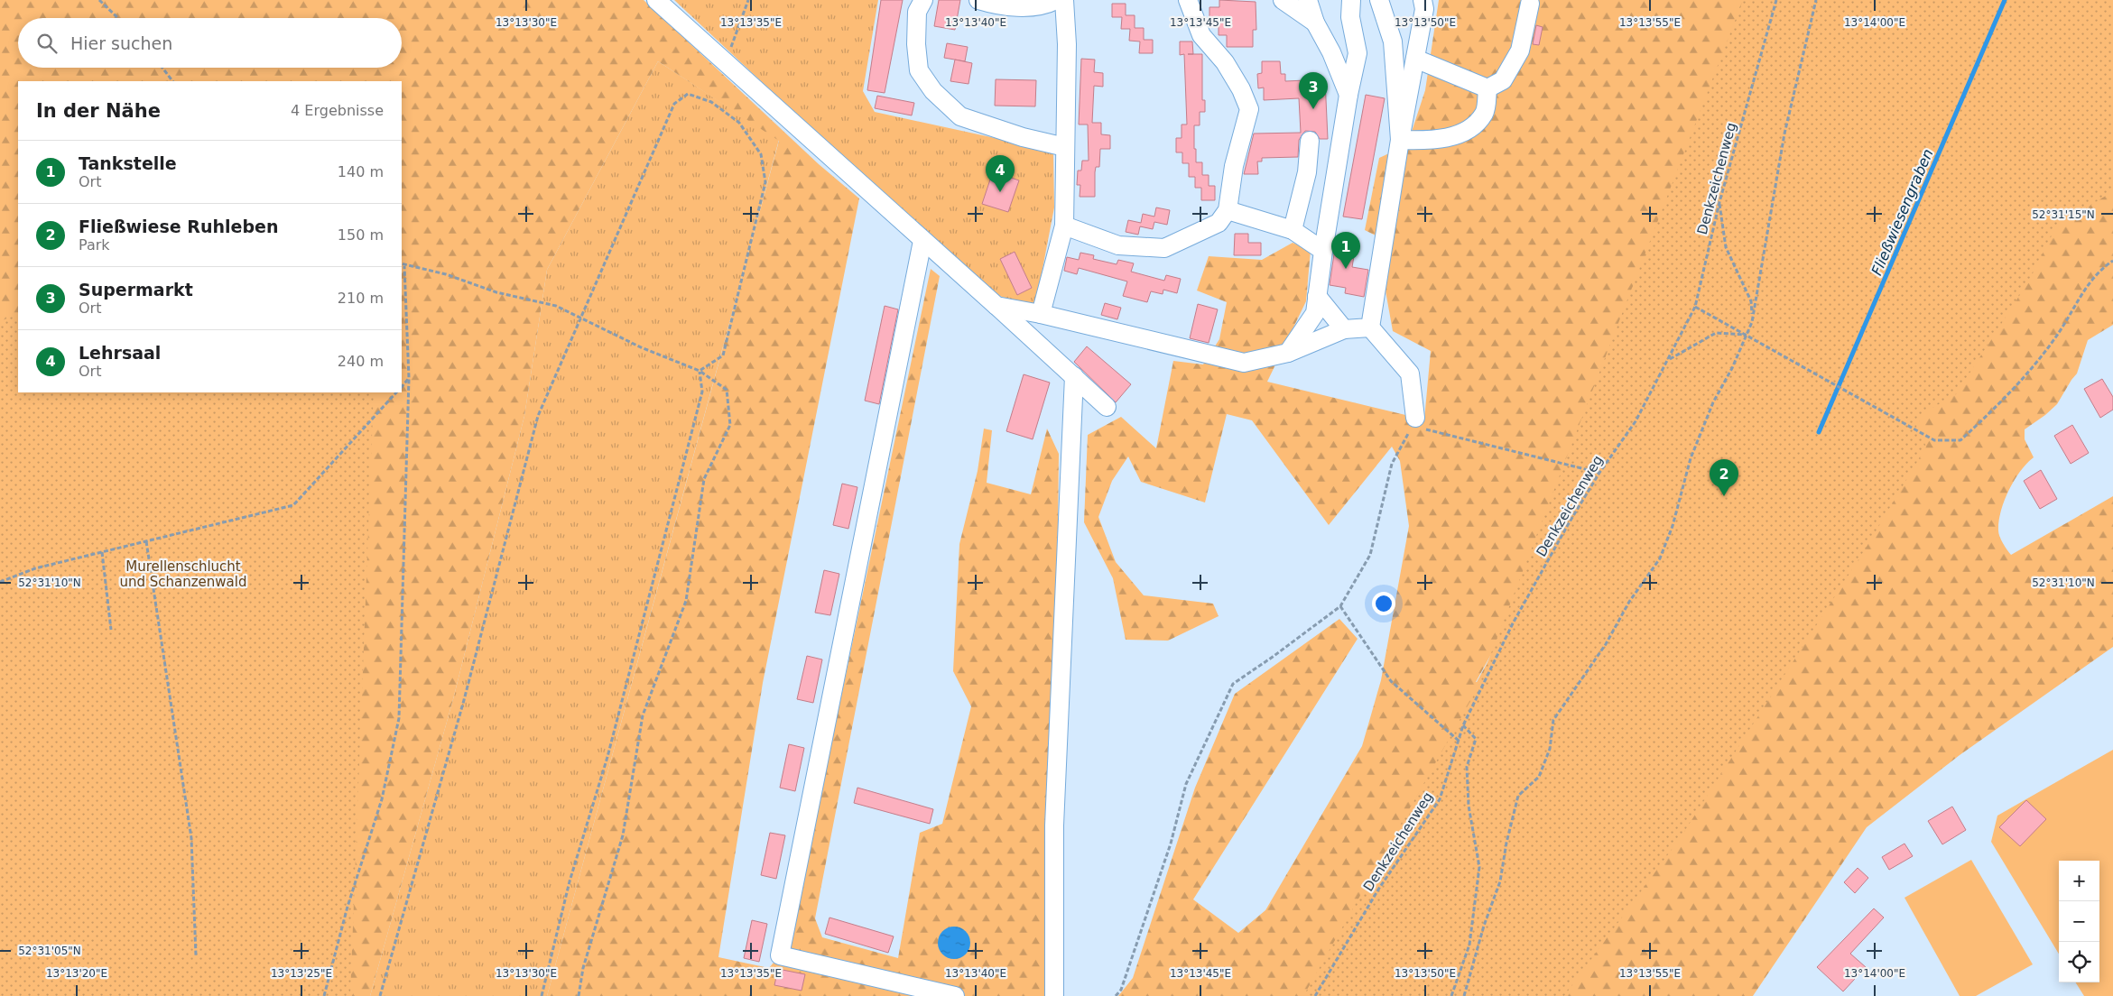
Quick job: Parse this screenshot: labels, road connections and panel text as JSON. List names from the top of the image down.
{
  "streets": {
    "path": ["Denkzeichenweg"]
  },
  "water": ["Fließwiesengraben"],
  "parks": ["Murellenschlucht und Schanzenwald"],
  "page": {
    "search": "Hier suchen",
    "pins": [
      "3",
      "4",
      "1",
      "2"
    ],
    "heading": ["In der Nähe", "4 Ergebnisse"],
    "list": [
      {
        "mark": "1",
        "name": "Tankstelle",
        "note": "Ort",
        "value": "140 m"
      },
      {
        "mark": "2",
        "name": "Fließwiese Ruhleben",
        "note": "Park",
        "value": "150 m"
      },
      {
        "mark": "3",
        "name": "Supermarkt",
        "note": "Ort",
        "value": "210 m"
      },
      {
        "mark": "4",
        "name": "Lehrsaal",
        "note": "Ort",
        "value": "240 m"
      }
    ],
    "map_buttons": ["+", "−"]
  },
  "coordinates": [
    "13°13'30\"E",
    "13°13'35\"E",
    "13°13'40\"E",
    "13°13'45\"E",
    "13°13'50\"E",
    "13°13'55\"E",
    "13°14'00\"E",
    "52°31'15\"N",
    "52°31'10\"N",
    "52°31'05\"N",
    "13°13'20\"E",
    "13°13'25\"E"
  ]
}
